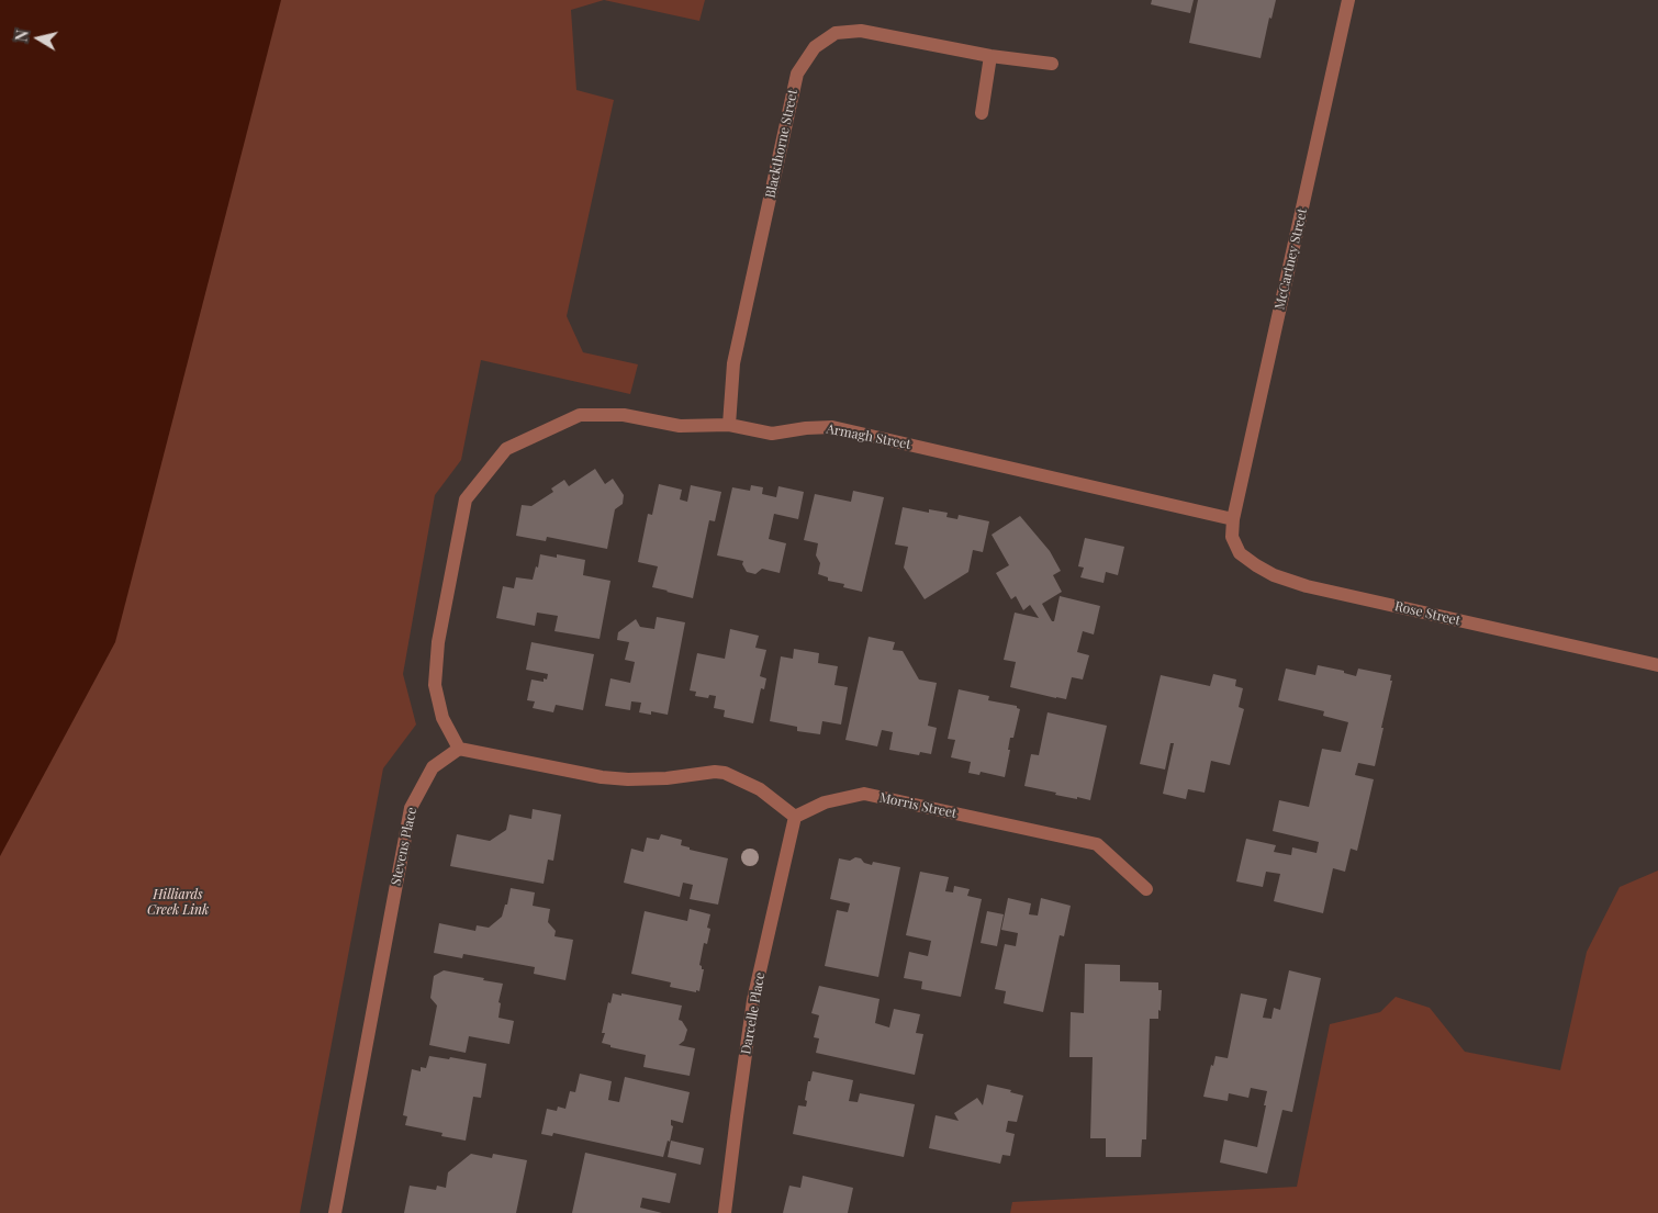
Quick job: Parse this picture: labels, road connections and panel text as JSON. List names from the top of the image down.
{
  "streets": {
    "street": [
      "Blackthorne Street",
      "McCartney Street",
      "Armagh Street",
      "Rose Street",
      "Morris Street",
      "Stevens Place",
      "Darcelle Place"
    ]
  },
  "crossings": [
    ["Blackthorne Street", "Armagh Street"],
    ["McCartney Street", "Armagh Street"],
    ["McCartney Street", "Rose Street"],
    ["Armagh Street", "Rose Street"],
    ["Armagh Street", "Stevens Place"],
    ["Morris Street", "Darcelle Place"]
  ],
  "parks": ["Hilliards Creek Link"],
  "north": "left"
}
